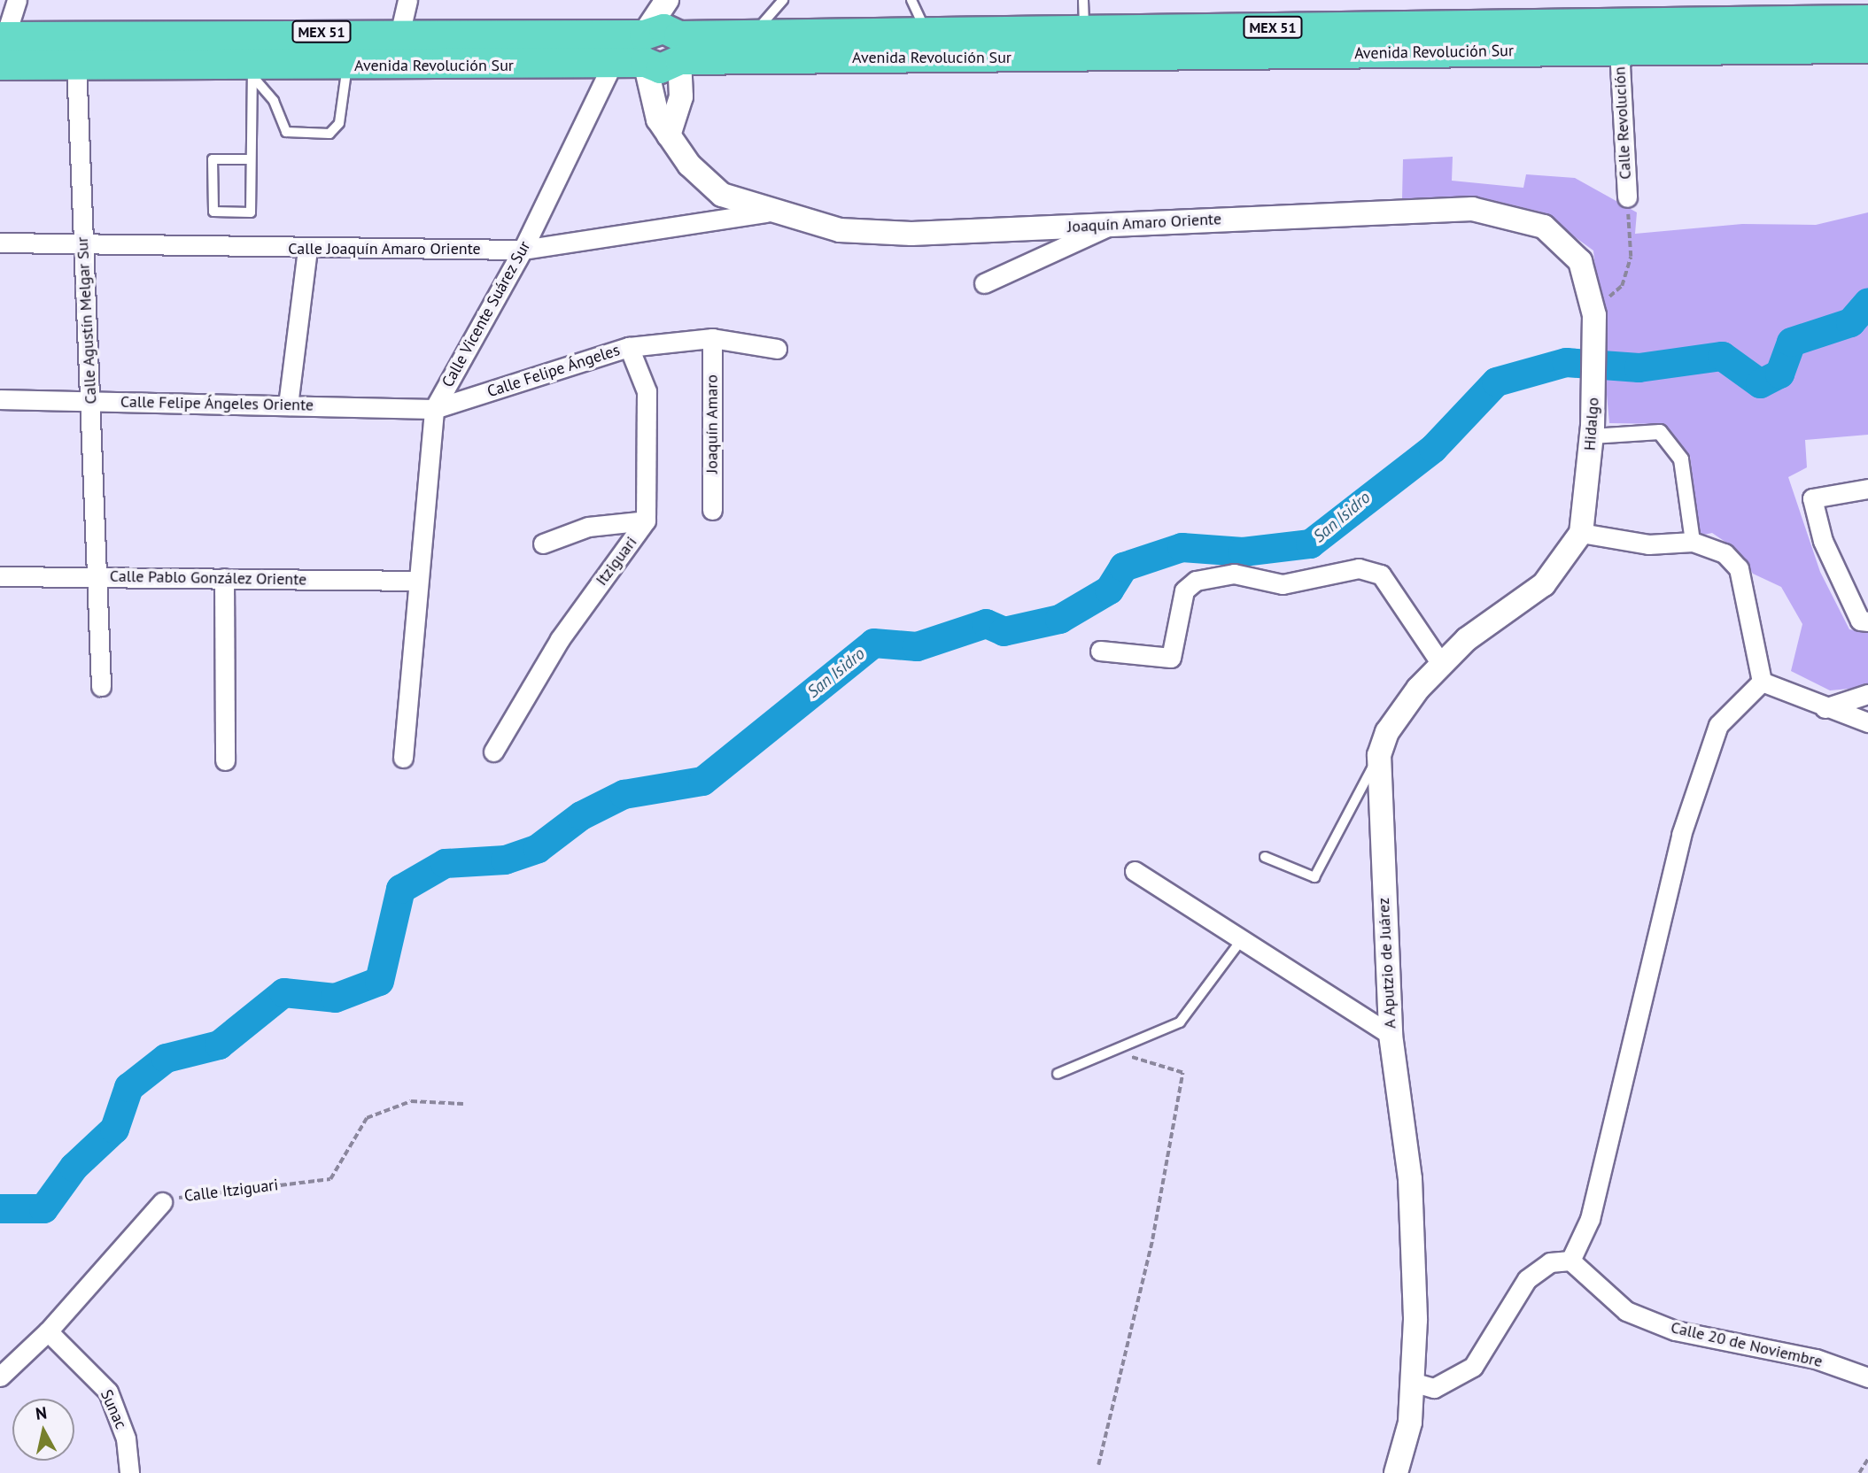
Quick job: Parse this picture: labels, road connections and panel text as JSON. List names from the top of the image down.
{
  "streets": {
    "main road": ["MEX 51", "Avenida Revolución Sur"],
    "street": [
      "Calle Revolución",
      "Joaquín Amaro Oriente",
      "Calle Joaquín Amaro Oriente",
      "Calle Vicente Suárez Sur",
      "Calle Agustín Melgar Sur",
      "Calle Felipe Ángeles",
      "Calle Felipe Ángeles Oriente",
      "Joaquín Amaro",
      "Hidalgo",
      "Itziguari",
      "Calle Pablo González Oriente",
      "A Aputzio de Juárez",
      "Calle Itziguari",
      "Calle 20 de Noviembre",
      "Sunac"
    ]
  },
  "crossings": [
    ["Avenida Revolución Sur", "Calle Revolución"],
    ["Avenida Revolución Sur", "Joaquín Amaro Oriente"],
    ["Avenida Revolución Sur", "Calle Vicente Suárez Sur"],
    ["Avenida Revolución Sur", "Calle Agustín Melgar Sur"],
    ["Joaquín Amaro Oriente", "Calle Joaquín Amaro Oriente"],
    ["Joaquín Amaro Oriente", "Hidalgo"],
    ["Calle Joaquín Amaro Oriente", "Calle Vicente Suárez Sur"],
    ["Calle Joaquín Amaro Oriente", "Calle Agustín Melgar Sur"],
    ["Calle Vicente Suárez Sur", "Calle Felipe Ángeles"],
    ["Calle Vicente Suárez Sur", "Calle Felipe Ángeles Oriente"],
    ["Calle Vicente Suárez Sur", "Calle Pablo González Oriente"],
    ["Calle Agustín Melgar Sur", "Calle Felipe Ángeles Oriente"],
    ["Calle Agustín Melgar Sur", "Calle Pablo González Oriente"],
    ["Calle Felipe Ángeles", "Calle Felipe Ángeles Oriente"],
    ["Calle Felipe Ángeles", "Joaquín Amaro"],
    ["Calle Felipe Ángeles", "Itziguari"],
    ["Hidalgo", "A Aputzio de Juárez"],
    ["Calle Itziguari", "Sunac"]
  ],
  "water": ["San Isidro"],
  "north": "top"
}
